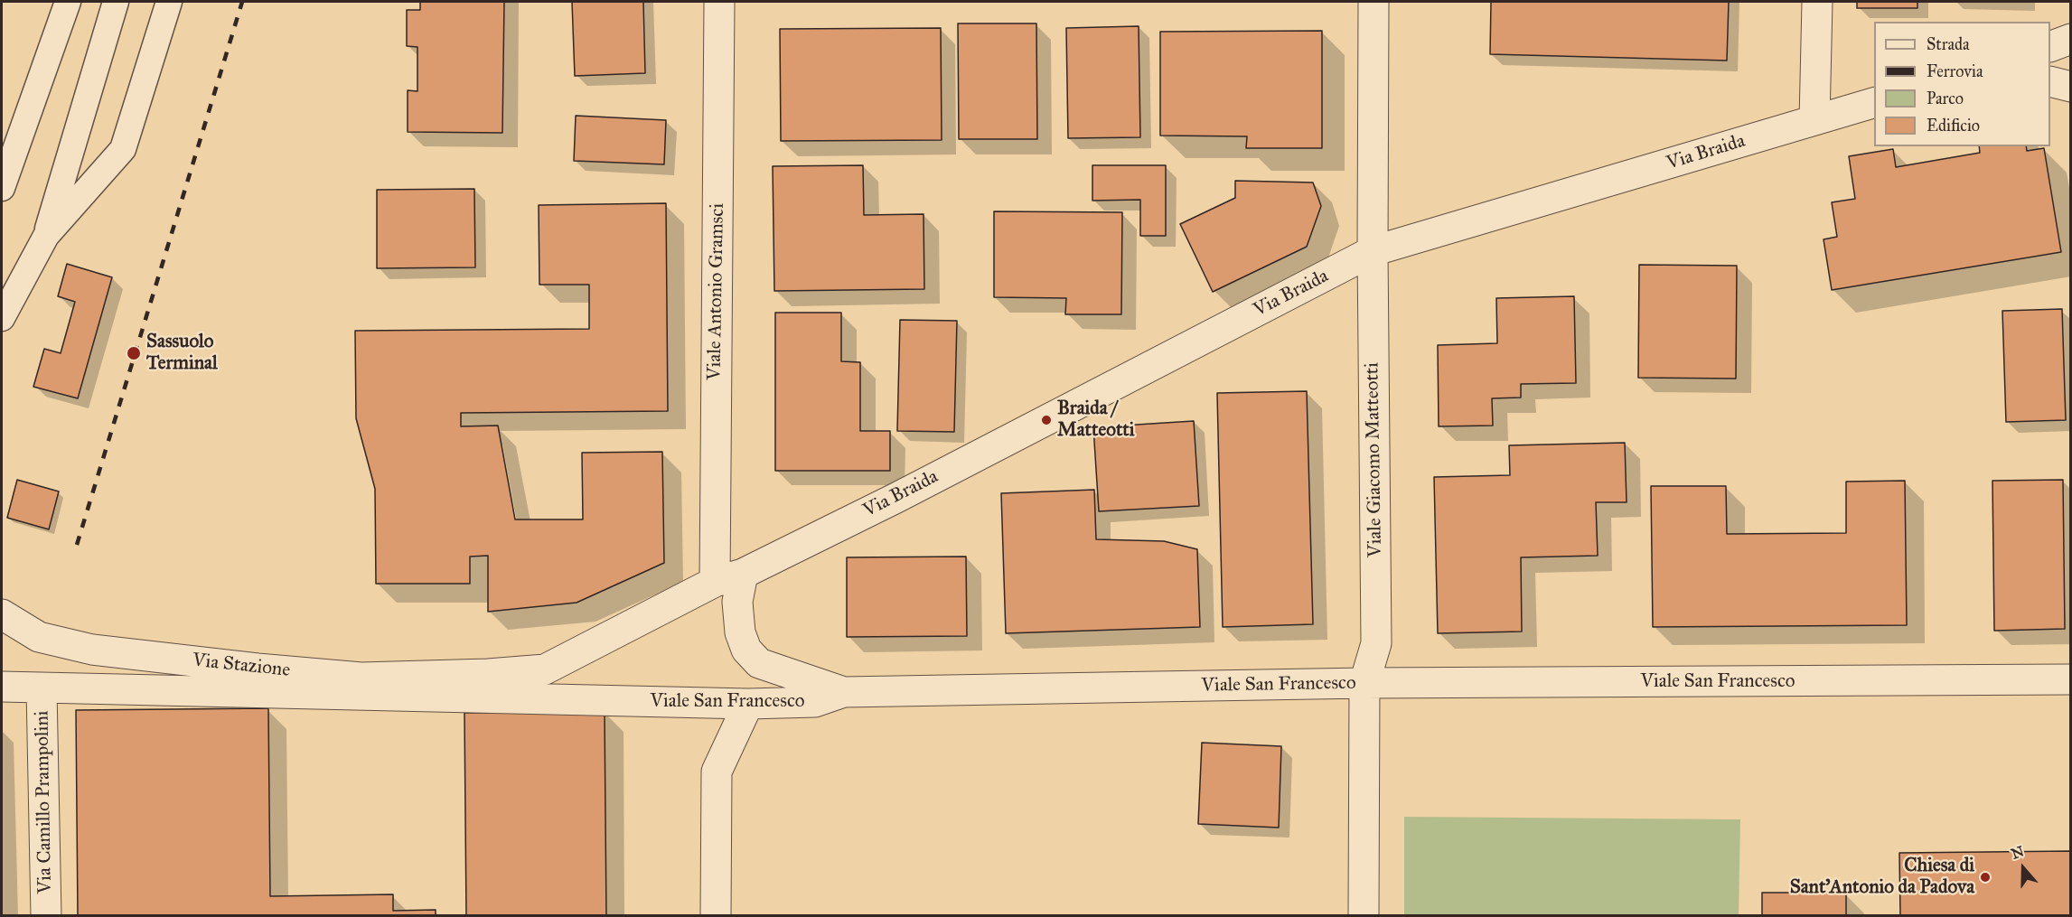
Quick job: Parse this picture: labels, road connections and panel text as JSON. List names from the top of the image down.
{
  "streets": {
    "street": [
      "Via Braida",
      "Viale Antonio Gramsci",
      "Viale Giacomo Matteotti",
      "Via Stazione",
      "Viale San Francesco",
      "Via Camillo Prampolini"
    ]
  },
  "crossings": [
    ["Via Braida", "Viale Antonio Gramsci"],
    ["Via Braida", "Viale Giacomo Matteotti"],
    ["Via Braida", "Via Stazione"],
    ["Via Braida", "Viale San Francesco"],
    ["Viale Giacomo Matteotti", "Viale San Francesco"],
    ["Via Stazione", "Viale San Francesco"],
    ["Via Stazione", "Via Camillo Prampolini"]
  ],
  "places": ["Sassuolo Terminal", "Braida / Matteotti", "Chiesa di Sant'Antonio da Padova"],
  "legend": [
    "Strada",
    "Ferrovia",
    "Parco",
    "Edificio"
  ],
  "north": "top"
}
